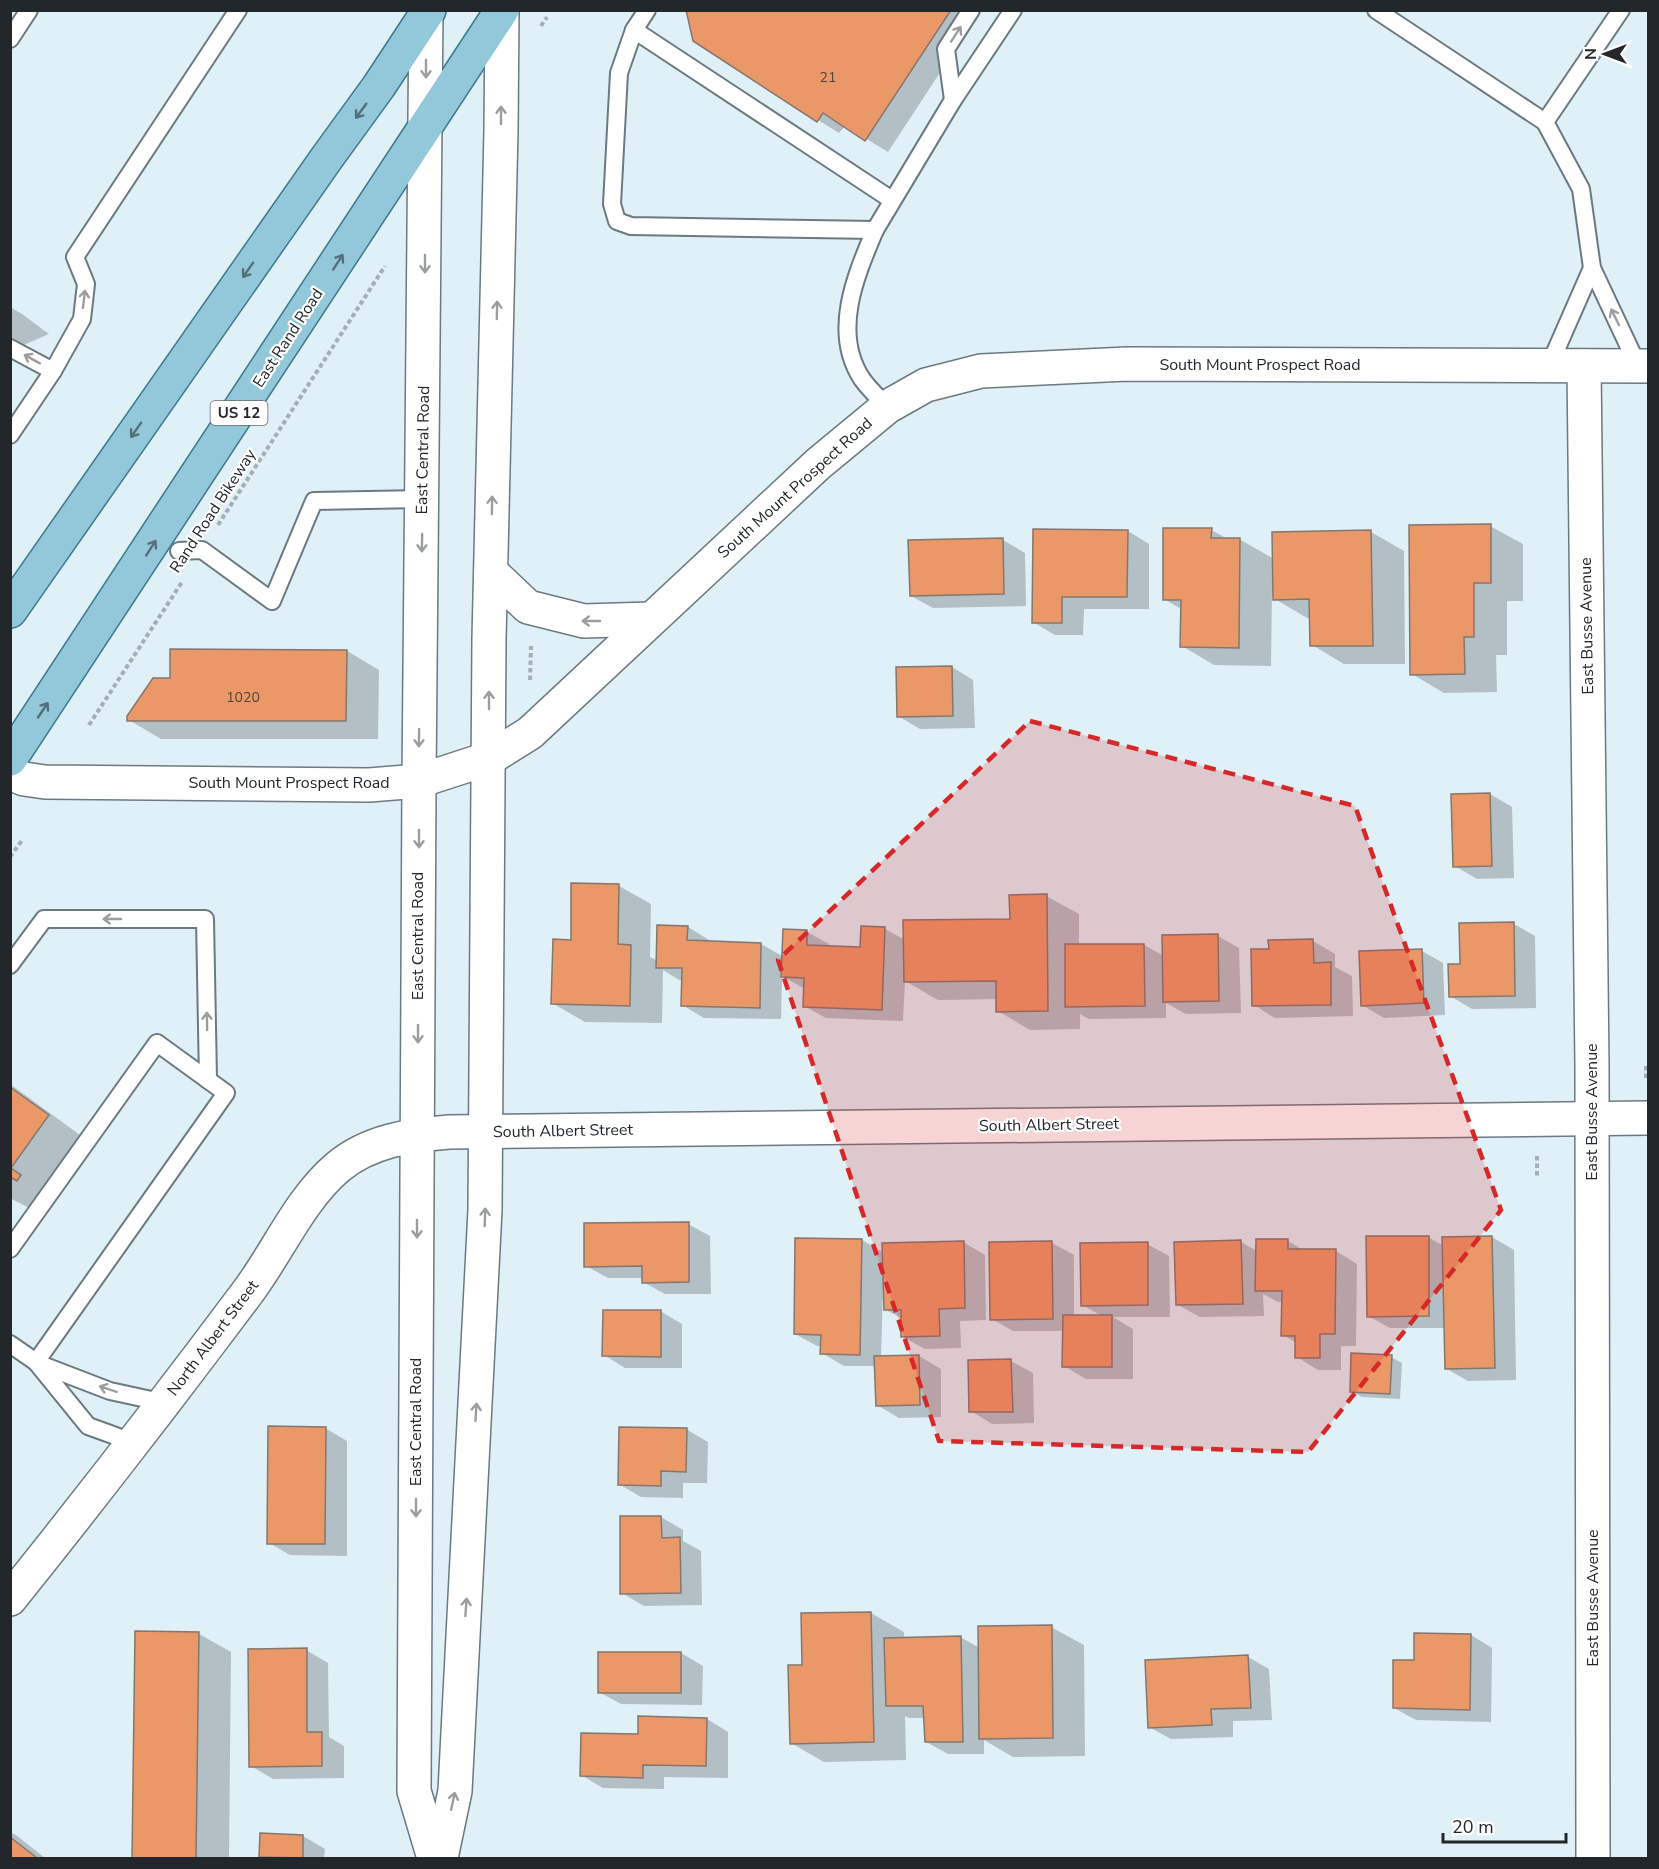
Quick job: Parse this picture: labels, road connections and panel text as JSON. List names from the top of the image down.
{
  "streets": {
    "main road": [
      "East Rand Road",
      "South Mount Prospect Road",
      "US 12",
      "East Central Road",
      "East Busse Avenue",
      "South Albert Street",
      "North Albert Street"
    ],
    "path": ["Rand Road Bikeway"]
  },
  "crossings": [
    ["East Rand Road", "East Central Road"],
    ["South Mount Prospect Road", "East Central Road"],
    ["South Mount Prospect Road", "East Busse Avenue"],
    ["East Central Road", "South Albert Street"],
    ["East Central Road", "North Albert Street"],
    ["East Busse Avenue", "South Albert Street"],
    ["South Albert Street", "North Albert Street"]
  ],
  "house_numbers": ["21", "1020"],
  "scale_bar": "20 m",
  "north": "left"
}
